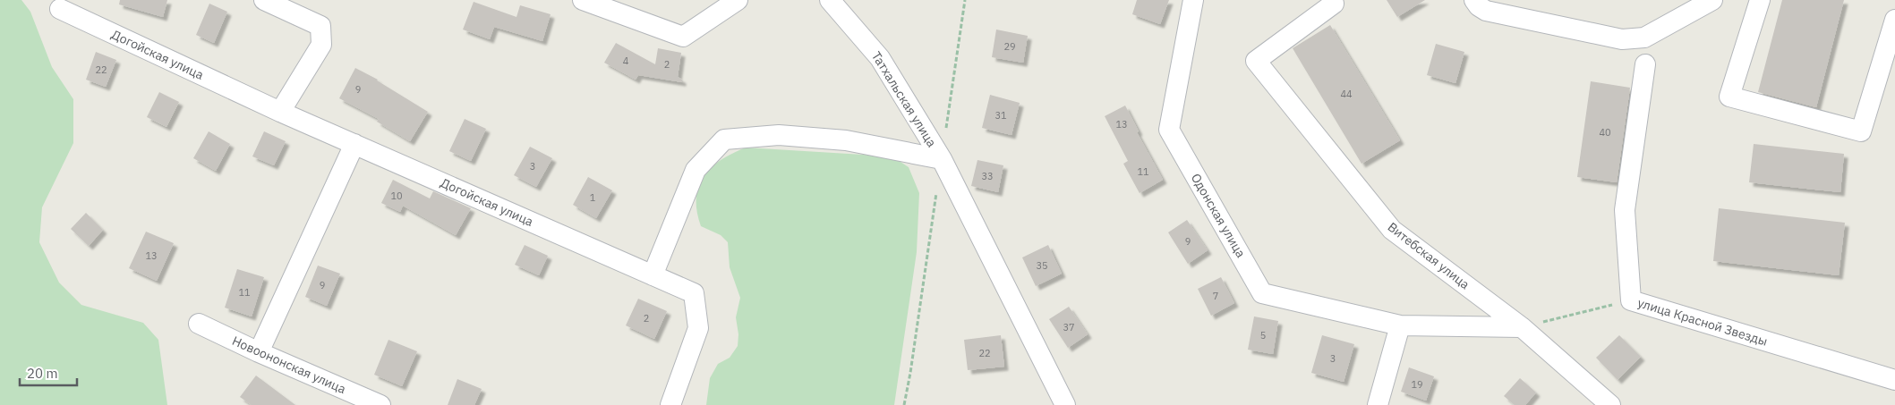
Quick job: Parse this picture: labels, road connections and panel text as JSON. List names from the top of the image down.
{
  "streets": {
    "street": [
      "Догойская улица",
      "Татхальская улица",
      "Одонская улица",
      "Витебская улица",
      "улица Красной Звезды",
      "Новоононская улица"
    ]
  },
  "crossings": [
    ["Витебская улица", "улица Красной Звезды"]
  ],
  "house_numbers": [
    "29",
    "4",
    "2",
    "22",
    "9",
    "44",
    "31",
    "13",
    "40",
    "3",
    "11",
    "33",
    "10",
    "1",
    "9",
    "13",
    "35",
    "9",
    "11",
    "7",
    "2",
    "37",
    "5",
    "22",
    "3",
    "19"
  ],
  "scale_bar": "20 m"
}
